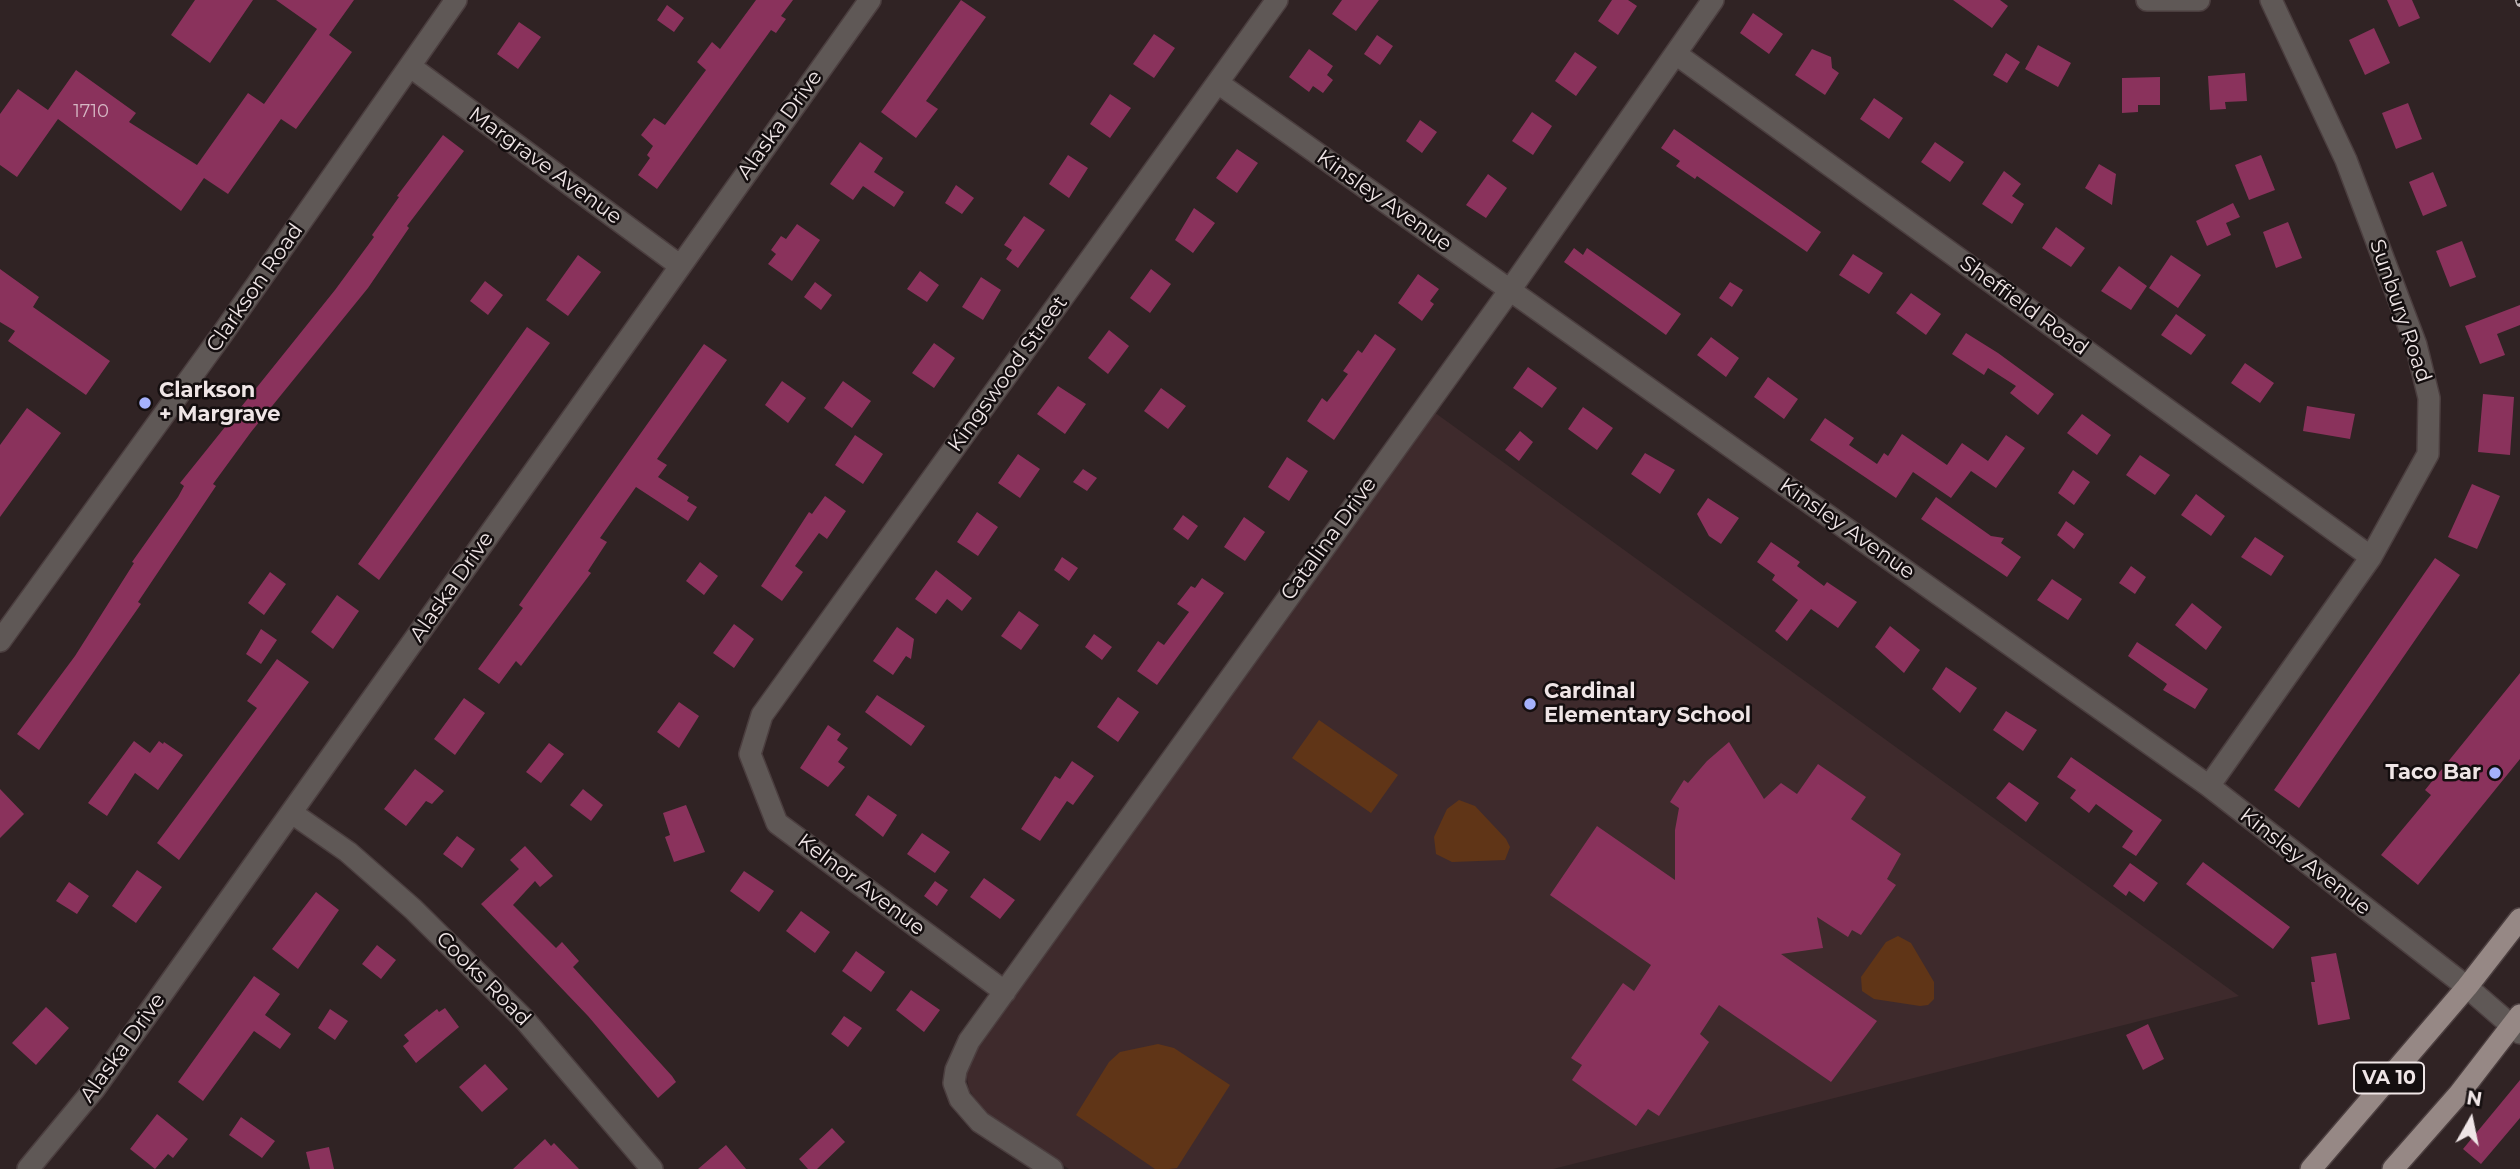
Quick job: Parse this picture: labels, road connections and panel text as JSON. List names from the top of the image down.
{
  "streets": {
    "main road": ["VA 10"],
    "street": [
      "Alaska Drive",
      "Margrave Avenue",
      "Kinsley Avenue",
      "Clarkson Road",
      "Sheffield Road",
      "Sunbury Road",
      "Kingswood Street",
      "Catalina Drive",
      "Kelnor Avenue",
      "Cooks Road"
    ]
  },
  "crossings": [
    ["Alaska Drive", "Margrave Avenue"],
    ["Alaska Drive", "Cooks Road"],
    ["Margrave Avenue", "Clarkson Road"],
    ["Kinsley Avenue", "Sunbury Road"],
    ["Kinsley Avenue", "Kingswood Street"],
    ["Kinsley Avenue", "Catalina Drive"],
    ["Kinsley Avenue", "VA 10"],
    ["Sheffield Road", "Sunbury Road"],
    ["Sheffield Road", "Catalina Drive"],
    ["Kingswood Street", "Kelnor Avenue"],
    ["Catalina Drive", "Kelnor Avenue"]
  ],
  "places": ["Clarkson + Margrave", "Cardinal Elementary School", "Taco Bar"],
  "house_numbers": ["1710"],
  "north": "top"
}
